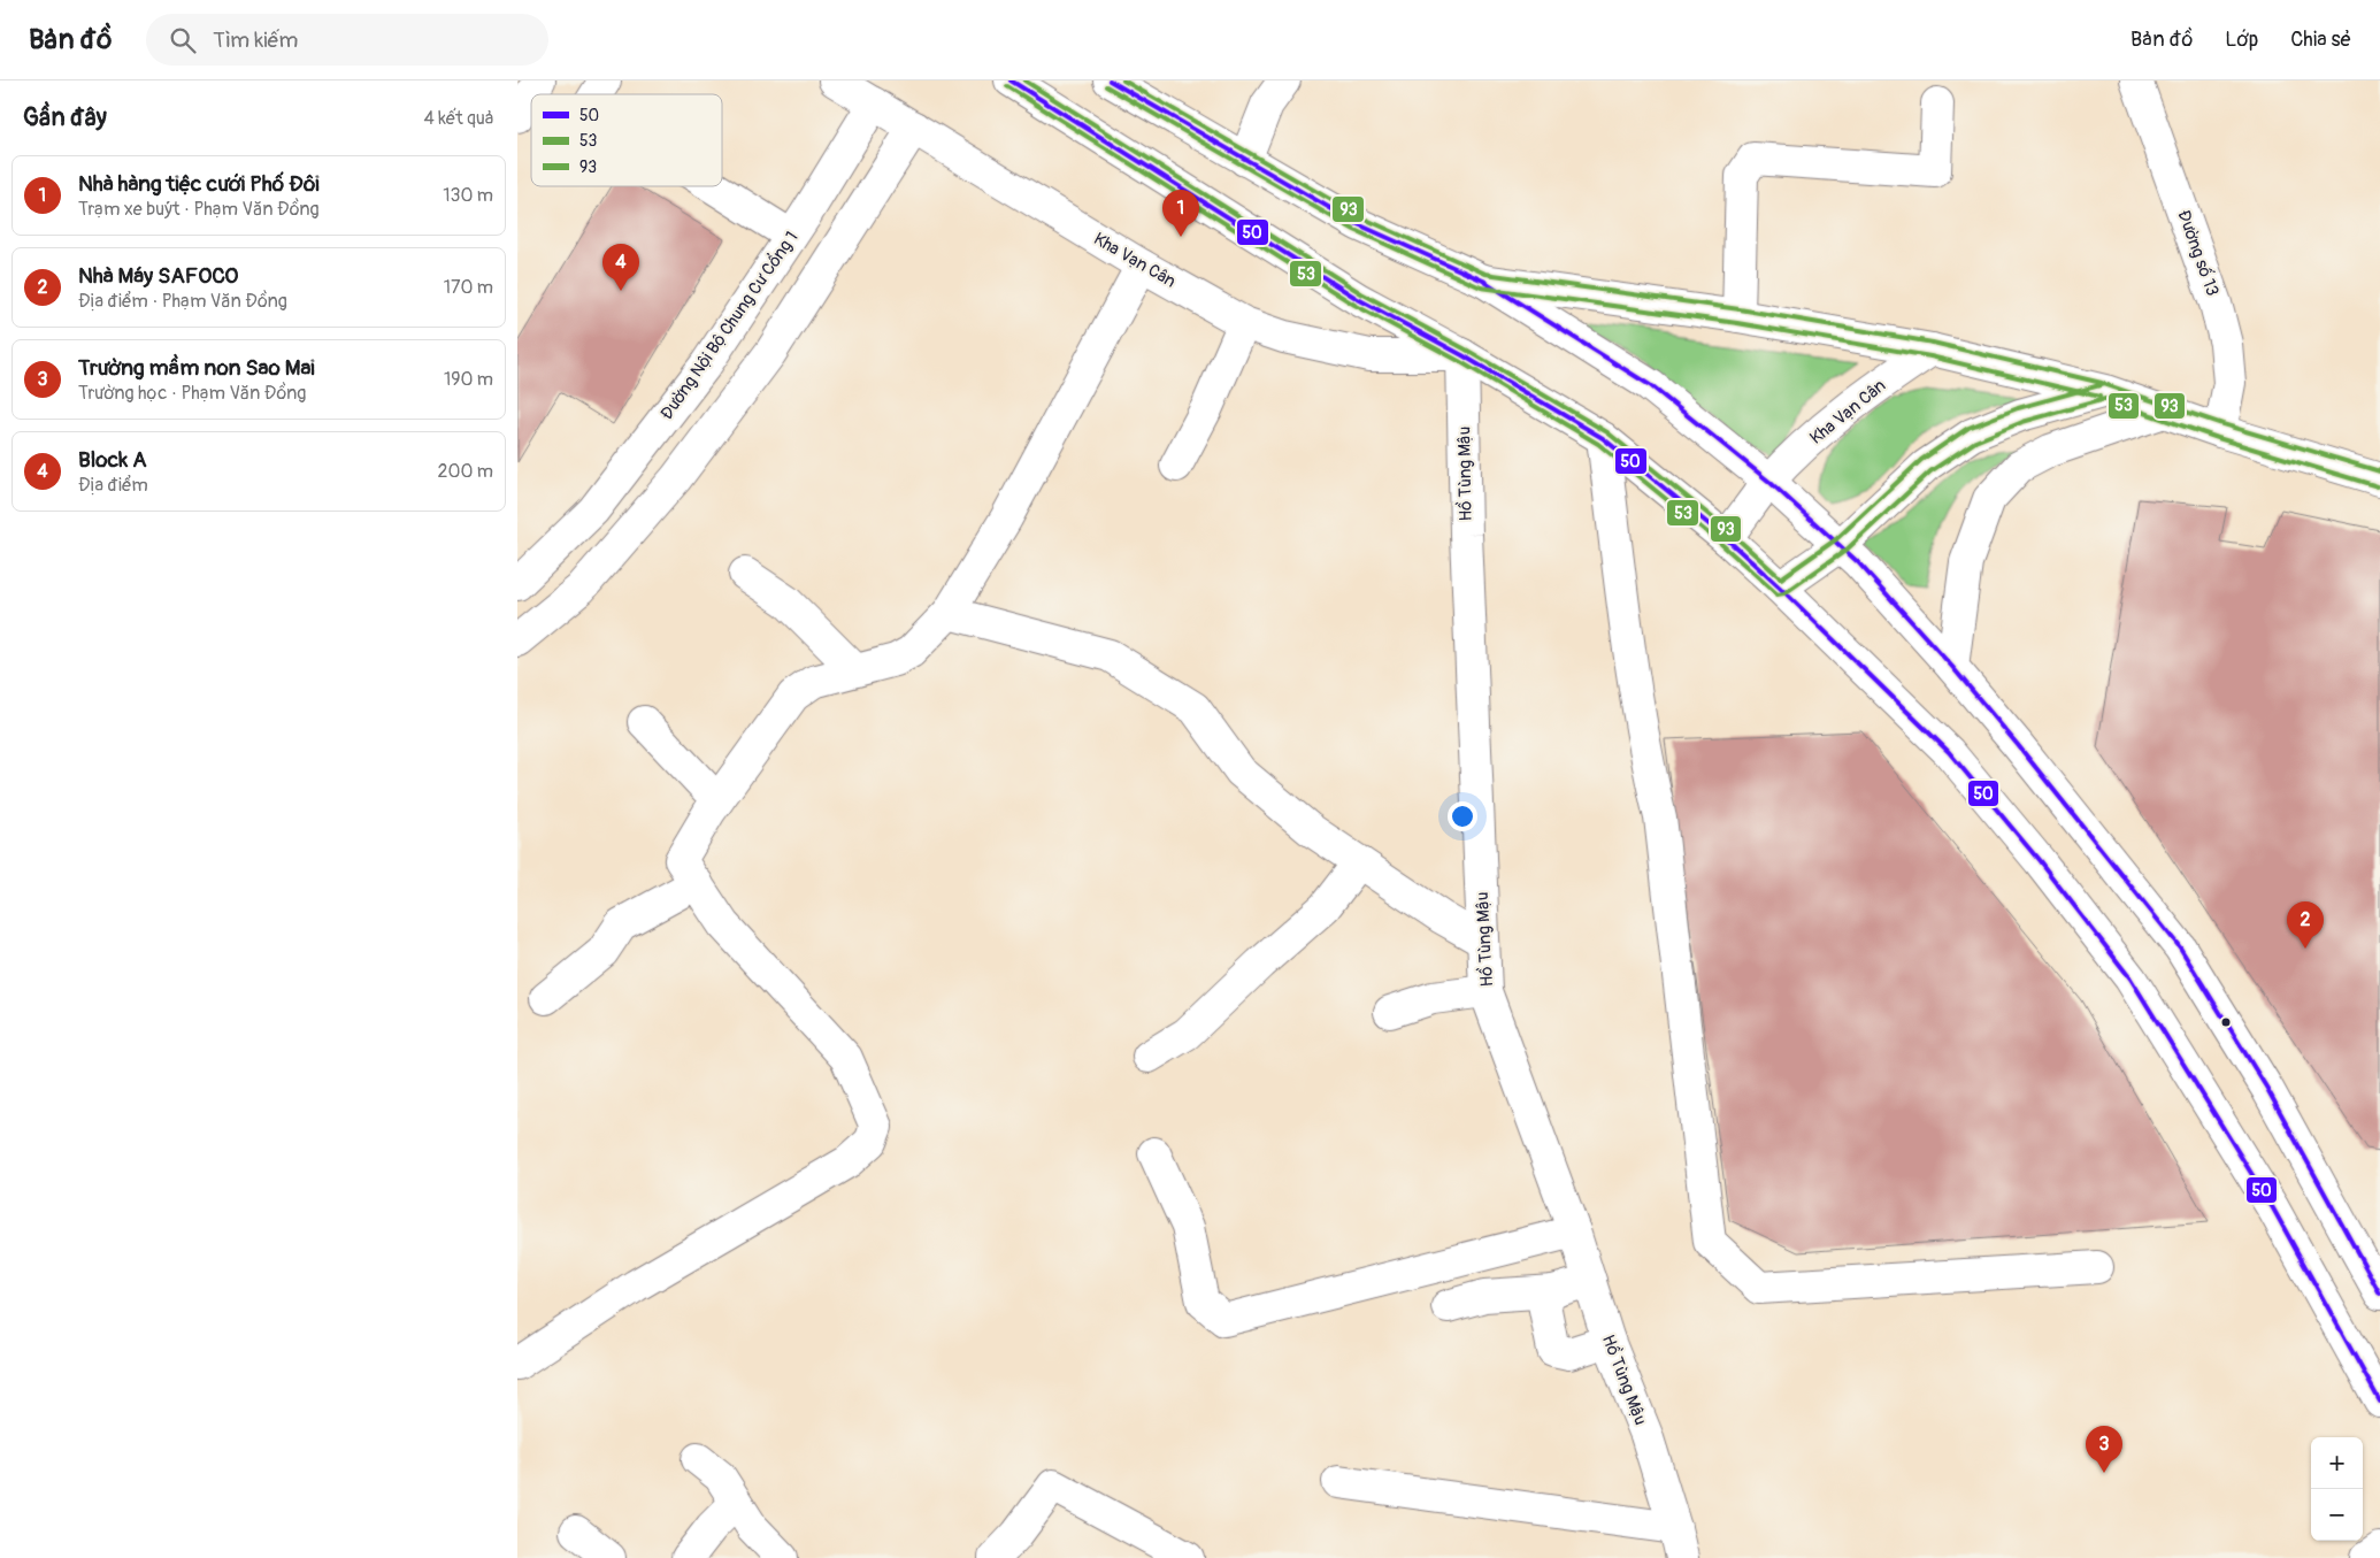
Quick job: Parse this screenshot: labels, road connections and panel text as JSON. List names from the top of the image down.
{
  "streets": {
    "main road": [
      "Đường số 13",
      "Kha Vạn Cân",
      "Đường Nội Bộ Chung Cư Cổng 1",
      "Hồ Tùng Mậu"
    ]
  },
  "crossings": [
    ["Kha Vạn Cân", "Đường Nội Bộ Chung Cư Cổng 1"],
    ["Kha Vạn Cân", "Hồ Tùng Mậu"]
  ],
  "lines": ["transit line 50", "transit line 93", "transit line 53"],
  "legend": ["50", "53", "93"],
  "page": {
    "header": "Bản đồ",
    "search": "Tìm kiếm",
    "nav": ["Bản đồ", "Lớp", "Chia sẻ"],
    "heading": ["Gần đây", "4 kết quả"],
    "list": [
      {
        "mark": "1",
        "name": "Nhà hàng tiệc cưới Phố Đôi",
        "note": "Trạm xe buýt · Phạm Văn Đồng",
        "value": "130 m"
      },
      {
        "mark": "2",
        "name": "Nhà Máy SAFOCO",
        "note": "Địa điểm · Phạm Văn Đồng",
        "value": "170 m"
      },
      {
        "mark": "3",
        "name": "Trường mầm non Sao Mai",
        "note": "Trường học · Phạm Văn Đồng",
        "value": "190 m"
      },
      {
        "mark": "4",
        "name": "Block A",
        "note": "Địa điểm",
        "value": "200 m"
      }
    ],
    "pins": [
      "1",
      "4",
      "2",
      "3"
    ],
    "map_buttons": ["+", "−"]
  }
}
